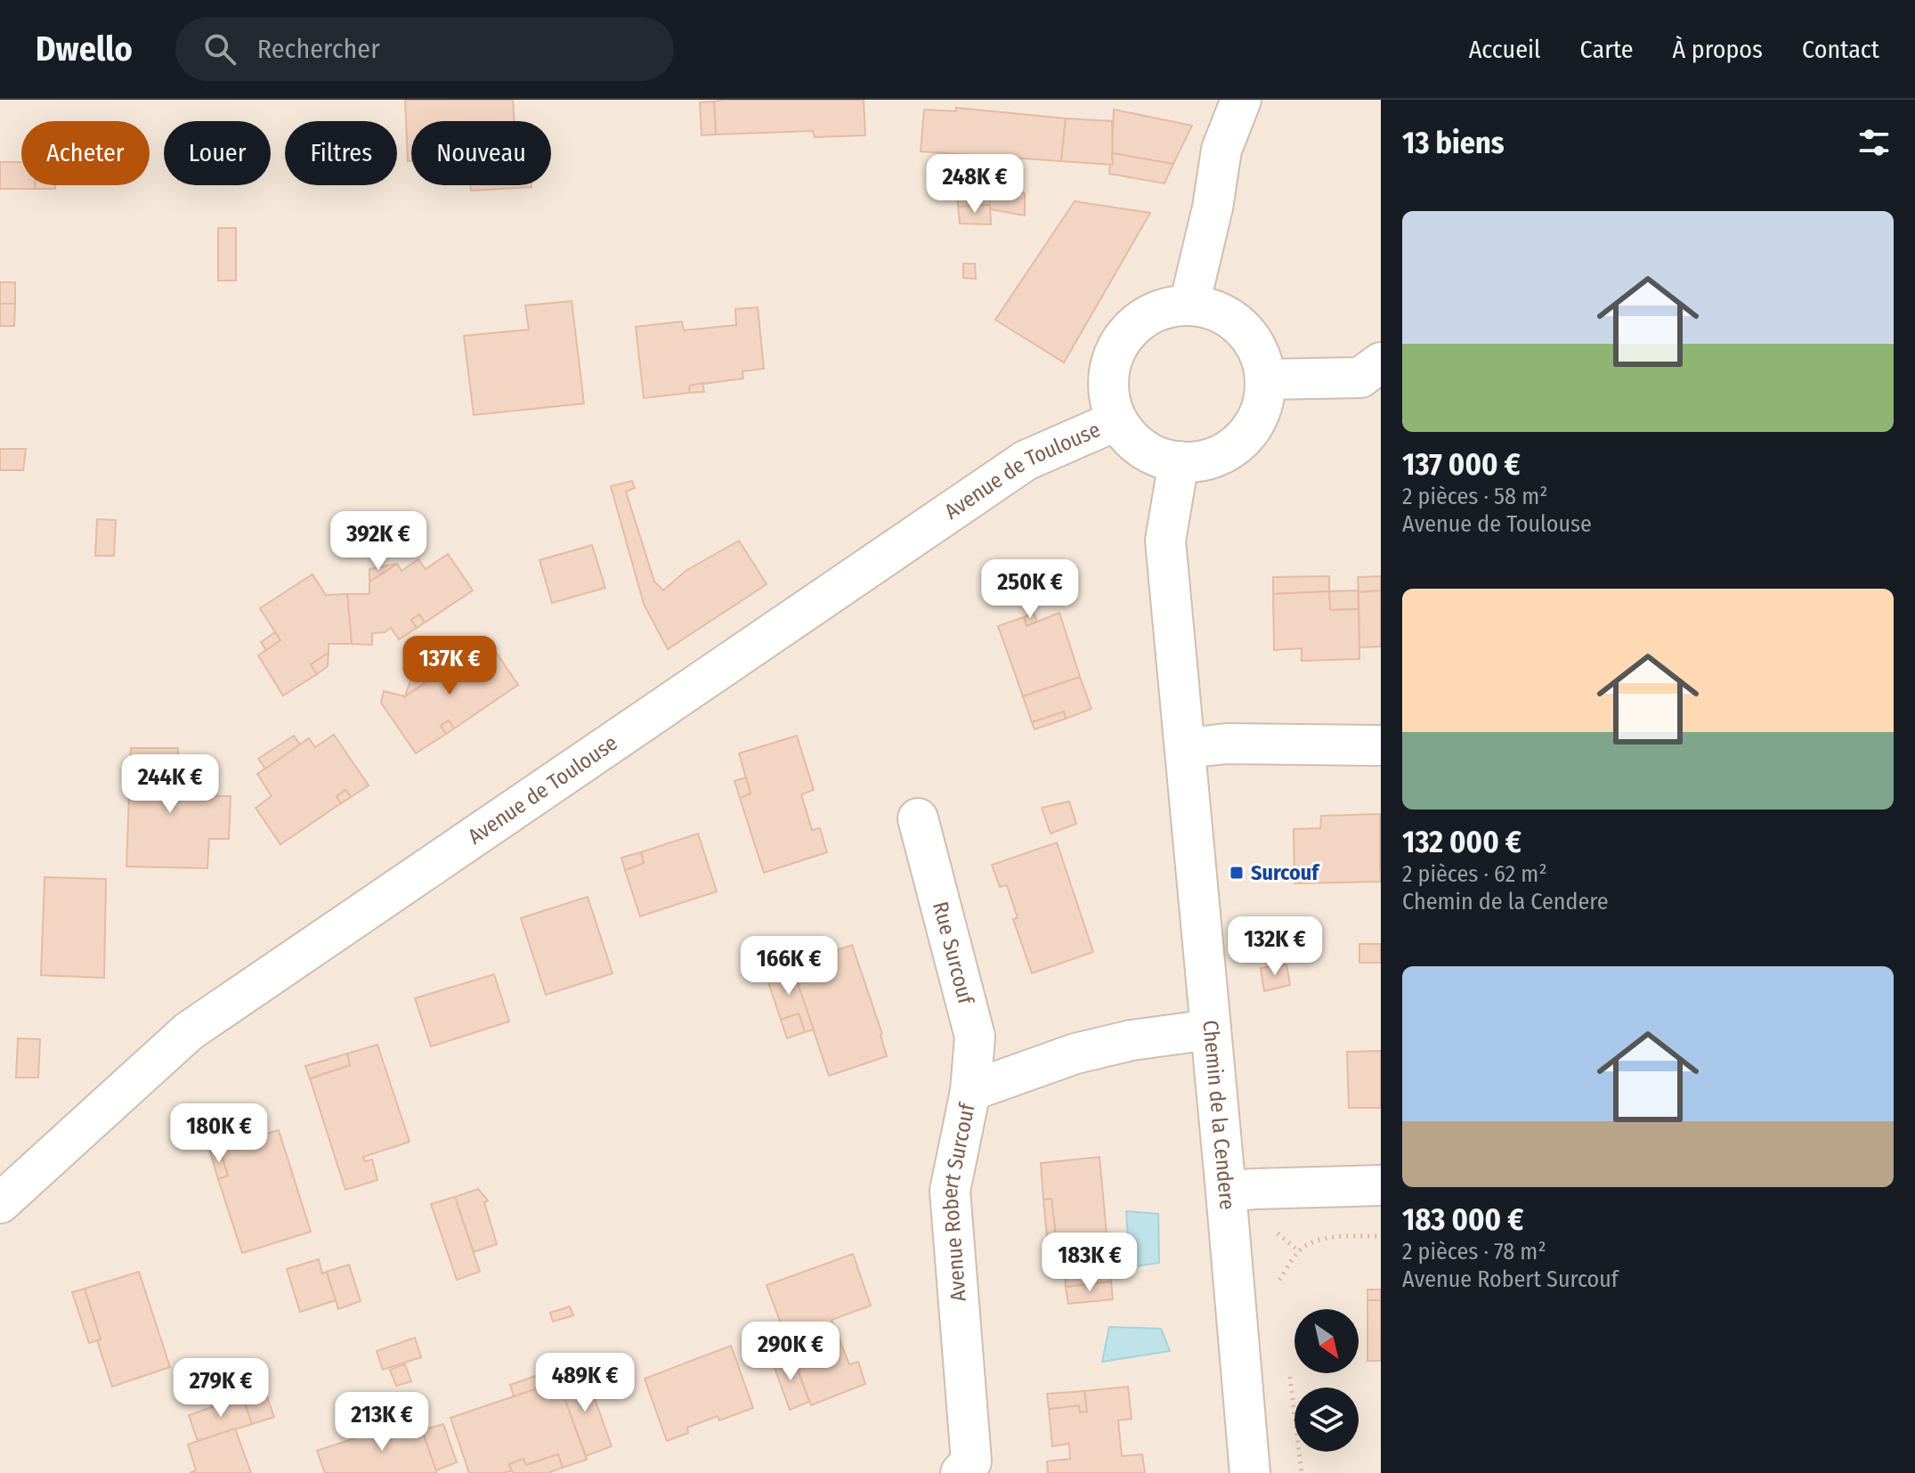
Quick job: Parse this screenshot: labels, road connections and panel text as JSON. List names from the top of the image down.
{
  "streets": {
    "street": [
      "Avenue de Toulouse",
      "Rue Surcouf",
      "Chemin de la Cendere",
      "Avenue Robert Surcouf"
    ]
  },
  "crossings": [
    ["Avenue de Toulouse", "Chemin de la Cendere"],
    ["Rue Surcouf", "Avenue Robert Surcouf"],
    ["Chemin de la Cendere", "Avenue Robert Surcouf"]
  ],
  "places": {
    "transit": ["Surcouf"]
  },
  "north": "bottom right",
  "page": {
    "header": "Dwello",
    "search": "Rechercher",
    "nav": [
      "Accueil",
      "Carte",
      "À propos",
      "Contact"
    ],
    "heading": "13 biens",
    "chip": [
      "Acheter",
      "Louer",
      "Filtres",
      "Nouveau"
    ],
    "price": [
      "248K €",
      "392K €",
      "250K €",
      "137K €",
      "244K €",
      "132K €",
      "166K €",
      "180K €",
      "183K €",
      "290K €",
      "489K €",
      "279K €",
      "213K €"
    ],
    "list": [
      {
        "name": "137 000 €",
        "note": "2 pièces · 58 m² · Avenue de Toulouse"
      },
      {
        "name": "132 000 €",
        "note": "2 pièces · 62 m² · Chemin de la Cendere"
      },
      {
        "name": "183 000 €",
        "note": "2 pièces · 78 m² · Avenue Robert Surcouf"
      }
    ]
  }
}
